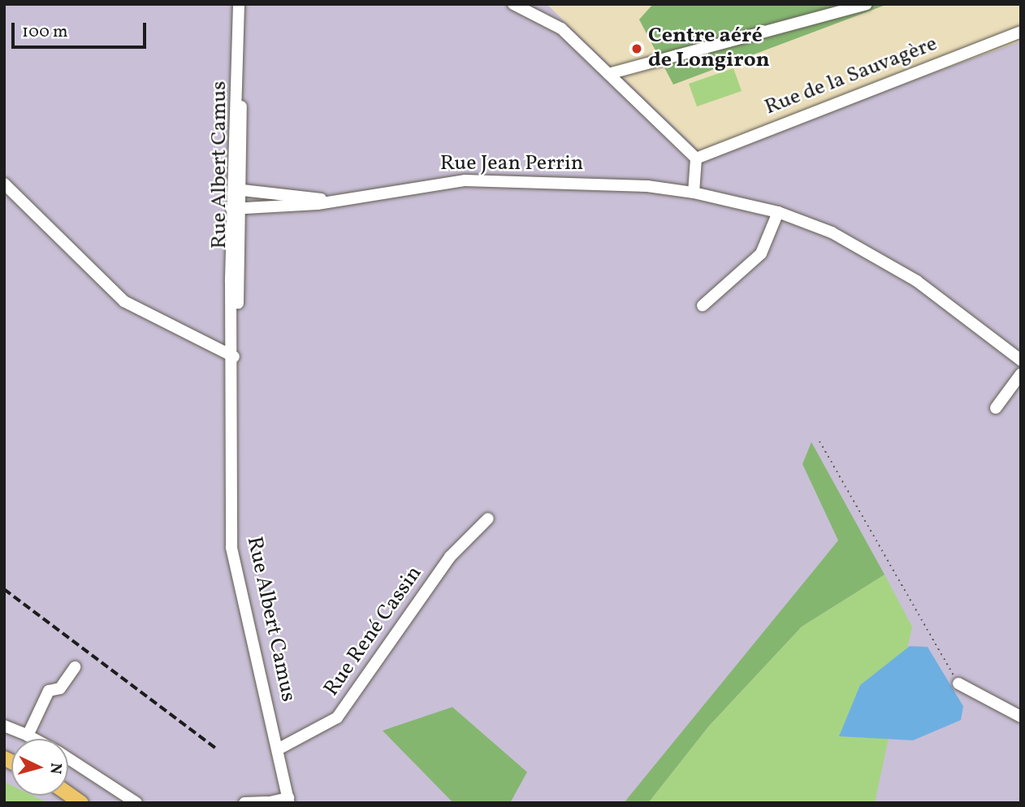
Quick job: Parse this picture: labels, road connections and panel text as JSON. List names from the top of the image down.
{
  "streets": {
    "street": [
      "Rue de la Sauvagère",
      "Rue Jean Perrin",
      "Rue Albert Camus",
      "Rue René Cassin"
    ]
  },
  "crossings": [
    ["Rue Jean Perrin", "Rue Albert Camus"],
    ["Rue Albert Camus", "Rue René Cassin"]
  ],
  "places": ["Centre aéré de Longiron"],
  "scale_bar": "100 m",
  "north": "right"
}
